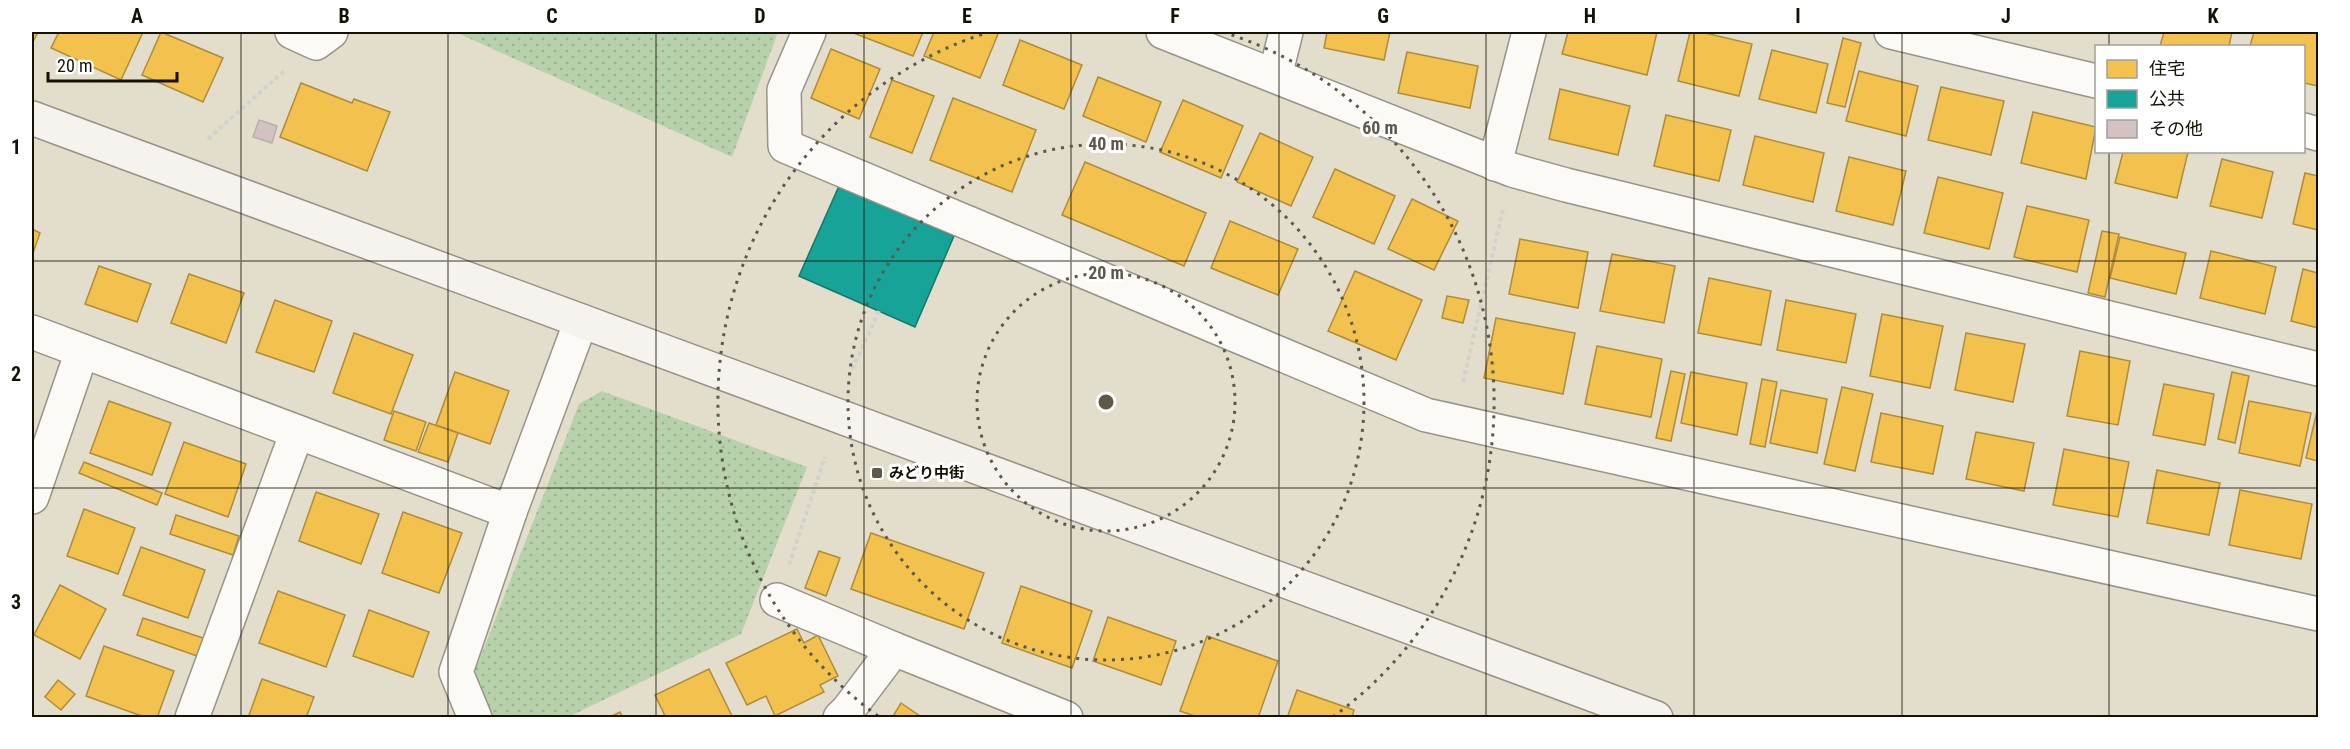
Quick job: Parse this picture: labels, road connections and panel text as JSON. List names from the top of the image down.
{
  "places": {
    "transit": ["みどり中街"]
  },
  "legend": ["住宅", "公共", "その他"],
  "scale_bar": "20 m",
  "grid": {
    "columns": [
      "A",
      "B",
      "C",
      "D",
      "E",
      "F",
      "G",
      "H",
      "I",
      "J",
      "K"
    ],
    "rows": ["1", "2", "3"]
  },
  "rings": ["60 m", "40 m", "20 m"]
}
